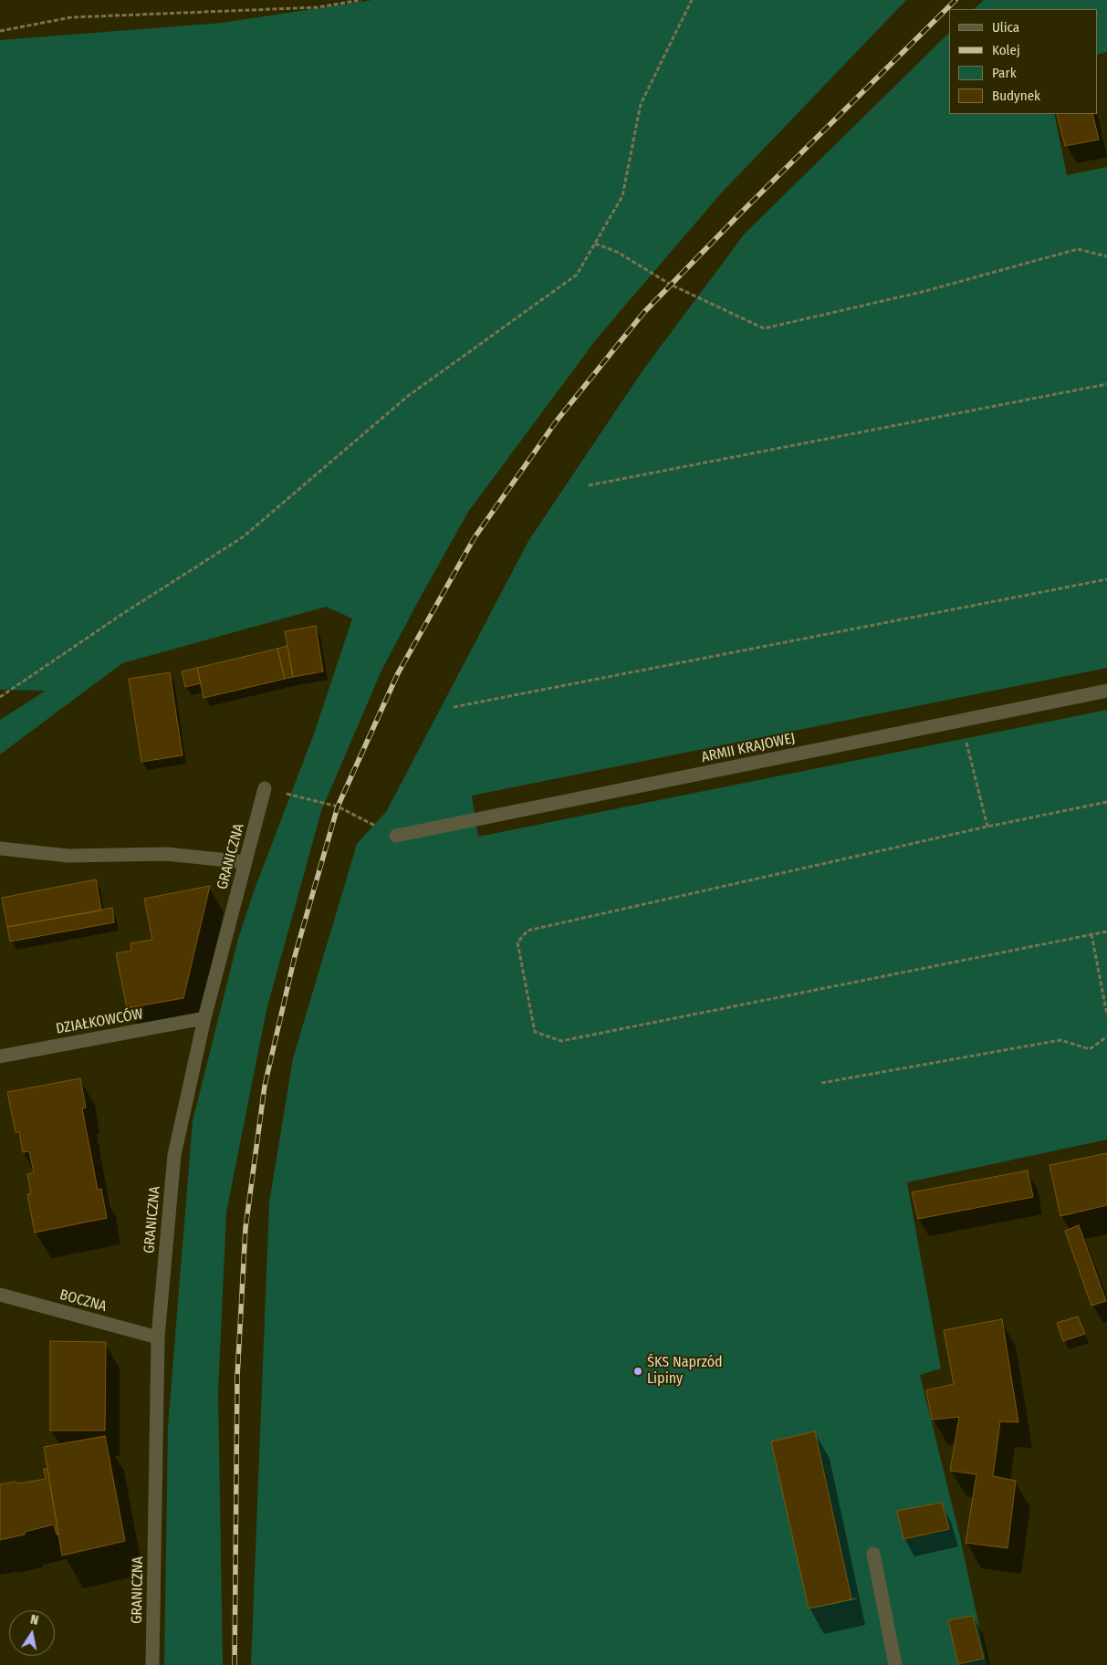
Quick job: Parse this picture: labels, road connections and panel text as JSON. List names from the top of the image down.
{
  "streets": {
    "street": [
      "ARMII KRAJOWEJ",
      "GRANICZNA",
      "DZIAŁKOWCÓW",
      "BOCZNA"
    ]
  },
  "crossings": [
    ["GRANICZNA", "DZIAŁKOWCÓW"],
    ["GRANICZNA", "BOCZNA"]
  ],
  "places": ["ŚKS Naprzód Lipiny"],
  "legend": [
    "Ulica",
    "Kolej",
    "Park",
    "Budynek"
  ],
  "north": "top"
}
